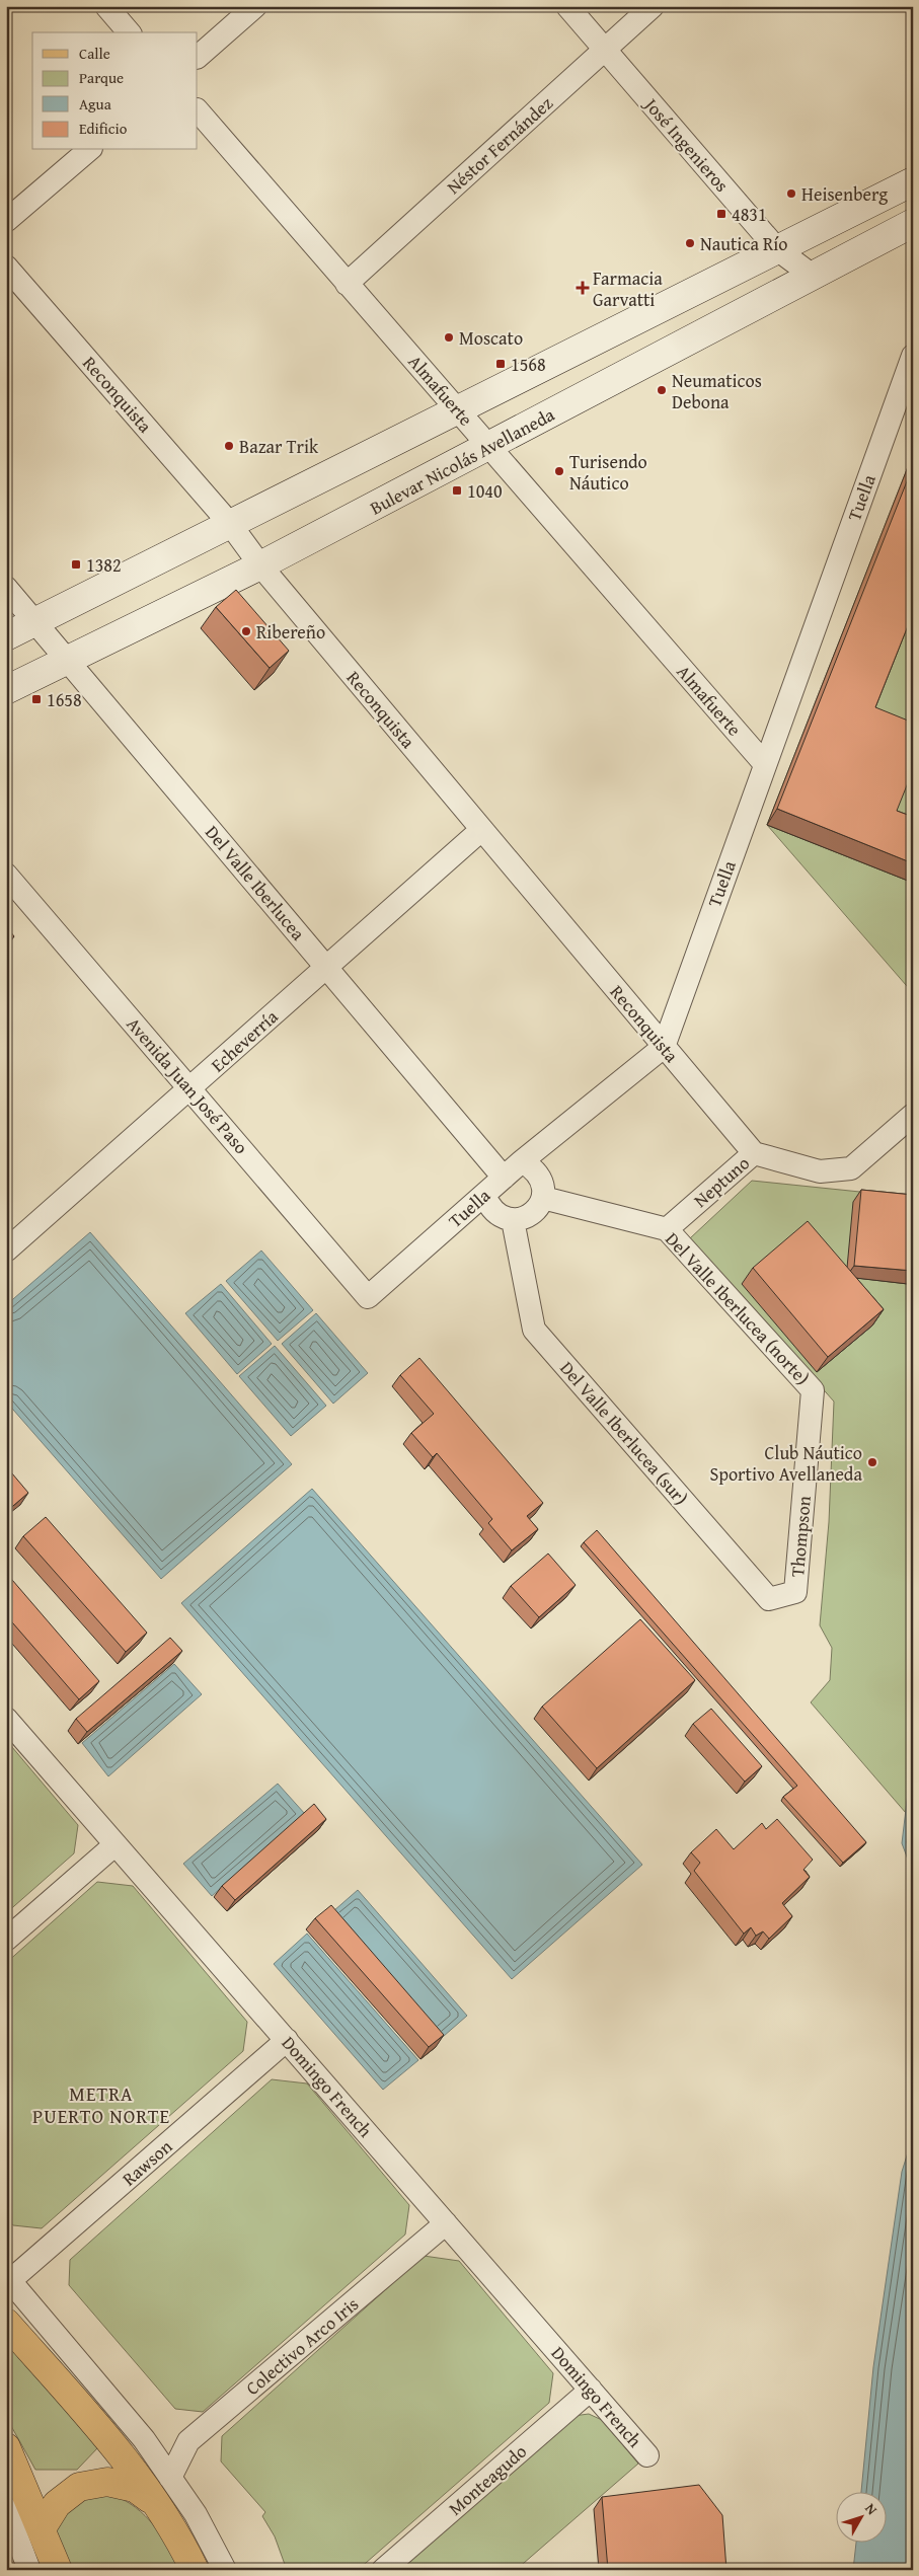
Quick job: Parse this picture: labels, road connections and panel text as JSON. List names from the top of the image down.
{
  "streets": {
    "main road": ["Bulevar Nicolás Avellaneda"],
    "street": [
      "Néstor Fernández",
      "José Ingenieros",
      "Almafuerte",
      "Reconquista",
      "Tuella",
      "Del Valle Iberlucea",
      "Echeverría",
      "Avenida Juan José Paso",
      "Neptuno",
      "Del Valle Iberlucea (norte)",
      "Del Valle Iberlucea (sur)",
      "Thompson",
      "Domingo French",
      "Rawson",
      "Colectivo Arco Iris",
      "Monteagudo"
    ]
  },
  "crossings": [
    ["Néstor Fernández", "José Ingenieros"],
    ["Néstor Fernández", "Almafuerte"],
    ["José Ingenieros", "Bulevar Nicolás Avellaneda"],
    ["Almafuerte", "Bulevar Nicolás Avellaneda"],
    ["Almafuerte", "Tuella"],
    ["Reconquista", "Bulevar Nicolás Avellaneda"],
    ["Reconquista", "Tuella"],
    ["Reconquista", "Echeverría"],
    ["Reconquista", "Neptuno"],
    ["Bulevar Nicolás Avellaneda", "Del Valle Iberlucea"],
    ["Tuella", "Del Valle Iberlucea"],
    ["Tuella", "Avenida Juan José Paso"],
    ["Tuella", "Del Valle Iberlucea (norte)"],
    ["Tuella", "Del Valle Iberlucea (sur)"],
    ["Del Valle Iberlucea", "Echeverría"],
    ["Del Valle Iberlucea", "Del Valle Iberlucea (norte)"],
    ["Del Valle Iberlucea", "Del Valle Iberlucea (sur)"],
    ["Echeverría", "Avenida Juan José Paso"],
    ["Neptuno", "Del Valle Iberlucea (norte)"],
    ["Del Valle Iberlucea (norte)", "Del Valle Iberlucea (sur)"],
    ["Del Valle Iberlucea (norte)", "Thompson"],
    ["Del Valle Iberlucea (sur)", "Thompson"],
    ["Domingo French", "Rawson"],
    ["Domingo French", "Colectivo Arco Iris"],
    ["Domingo French", "Monteagudo"]
  ],
  "districts": ["METRA PUERTO NORTE"],
  "places": {
    "other": [
      "Heisenberg",
      "Nautica Río",
      "Moscato",
      "Neumaticos Debona",
      "Bazar Trik",
      "Turisendo Náutico",
      "Ribereño",
      "Club Náutico Sportivo Avellaneda"
    ],
    "transit": [
      "4831",
      "1568",
      "1040",
      "1382",
      "1658"
    ],
    "health": ["Farmacia Garvatti"]
  },
  "legend": [
    "Calle",
    "Parque",
    "Agua",
    "Edificio"
  ],
  "north": "top right"
}
